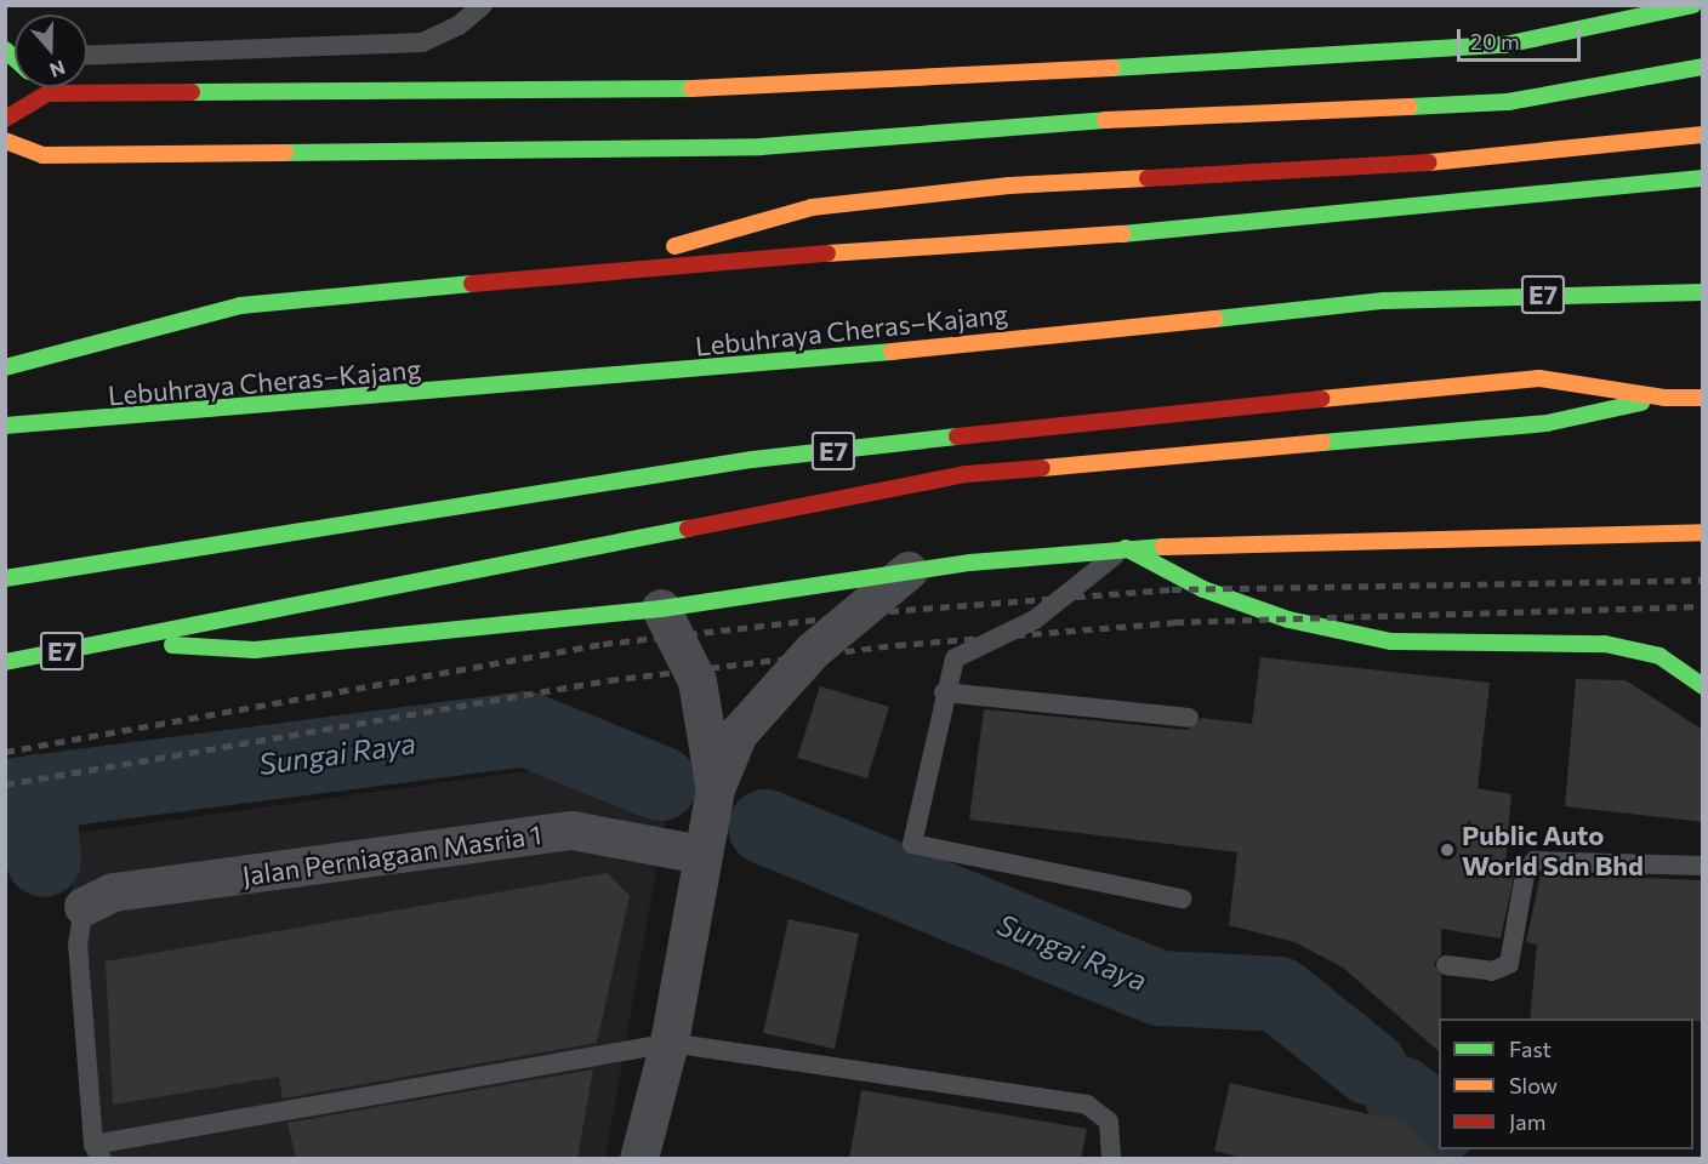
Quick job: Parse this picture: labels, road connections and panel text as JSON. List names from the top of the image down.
{
  "streets": {
    "main road": ["E7", "Lebuhraya Cheras–Kajang"],
    "street": ["Jalan Perniagaan Masria 1"]
  },
  "water": ["Sungai Raya"],
  "places": ["Public Auto World Sdn Bhd"],
  "legend": ["Fast", "Slow", "Jam"],
  "scale_bar": "20 m",
  "north": "bottom"
}
